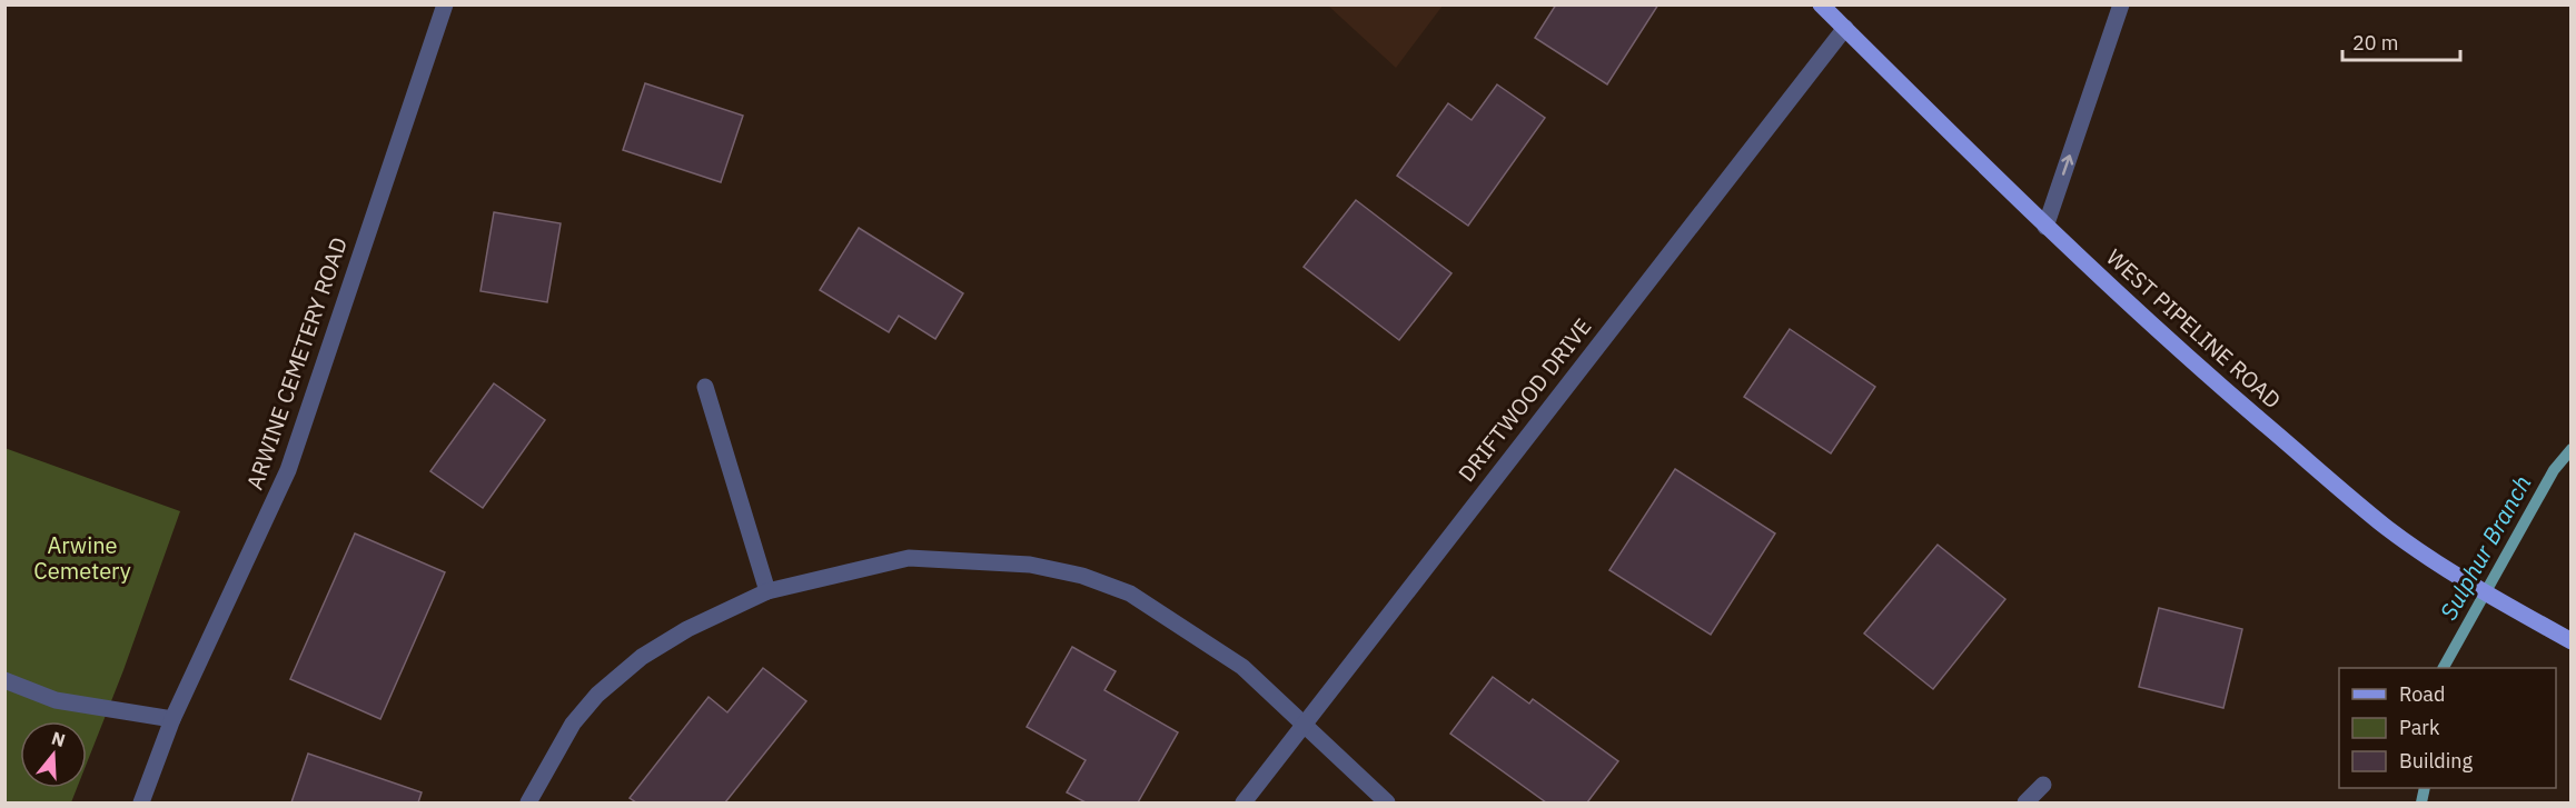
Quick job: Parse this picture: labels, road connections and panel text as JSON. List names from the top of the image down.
{
  "streets": {
    "main road": ["WEST PIPELINE ROAD"],
    "street": ["ARWINE CEMETERY ROAD", "DRIFTWOOD DRIVE"]
  },
  "crossings": [
    ["WEST PIPELINE ROAD", "DRIFTWOOD DRIVE"]
  ],
  "water": ["Sulphur Branch"],
  "parks": ["Arwine Cemetery"],
  "legend": ["Road", "Park", "Building"],
  "scale_bar": "20 m",
  "north": "top"
}
